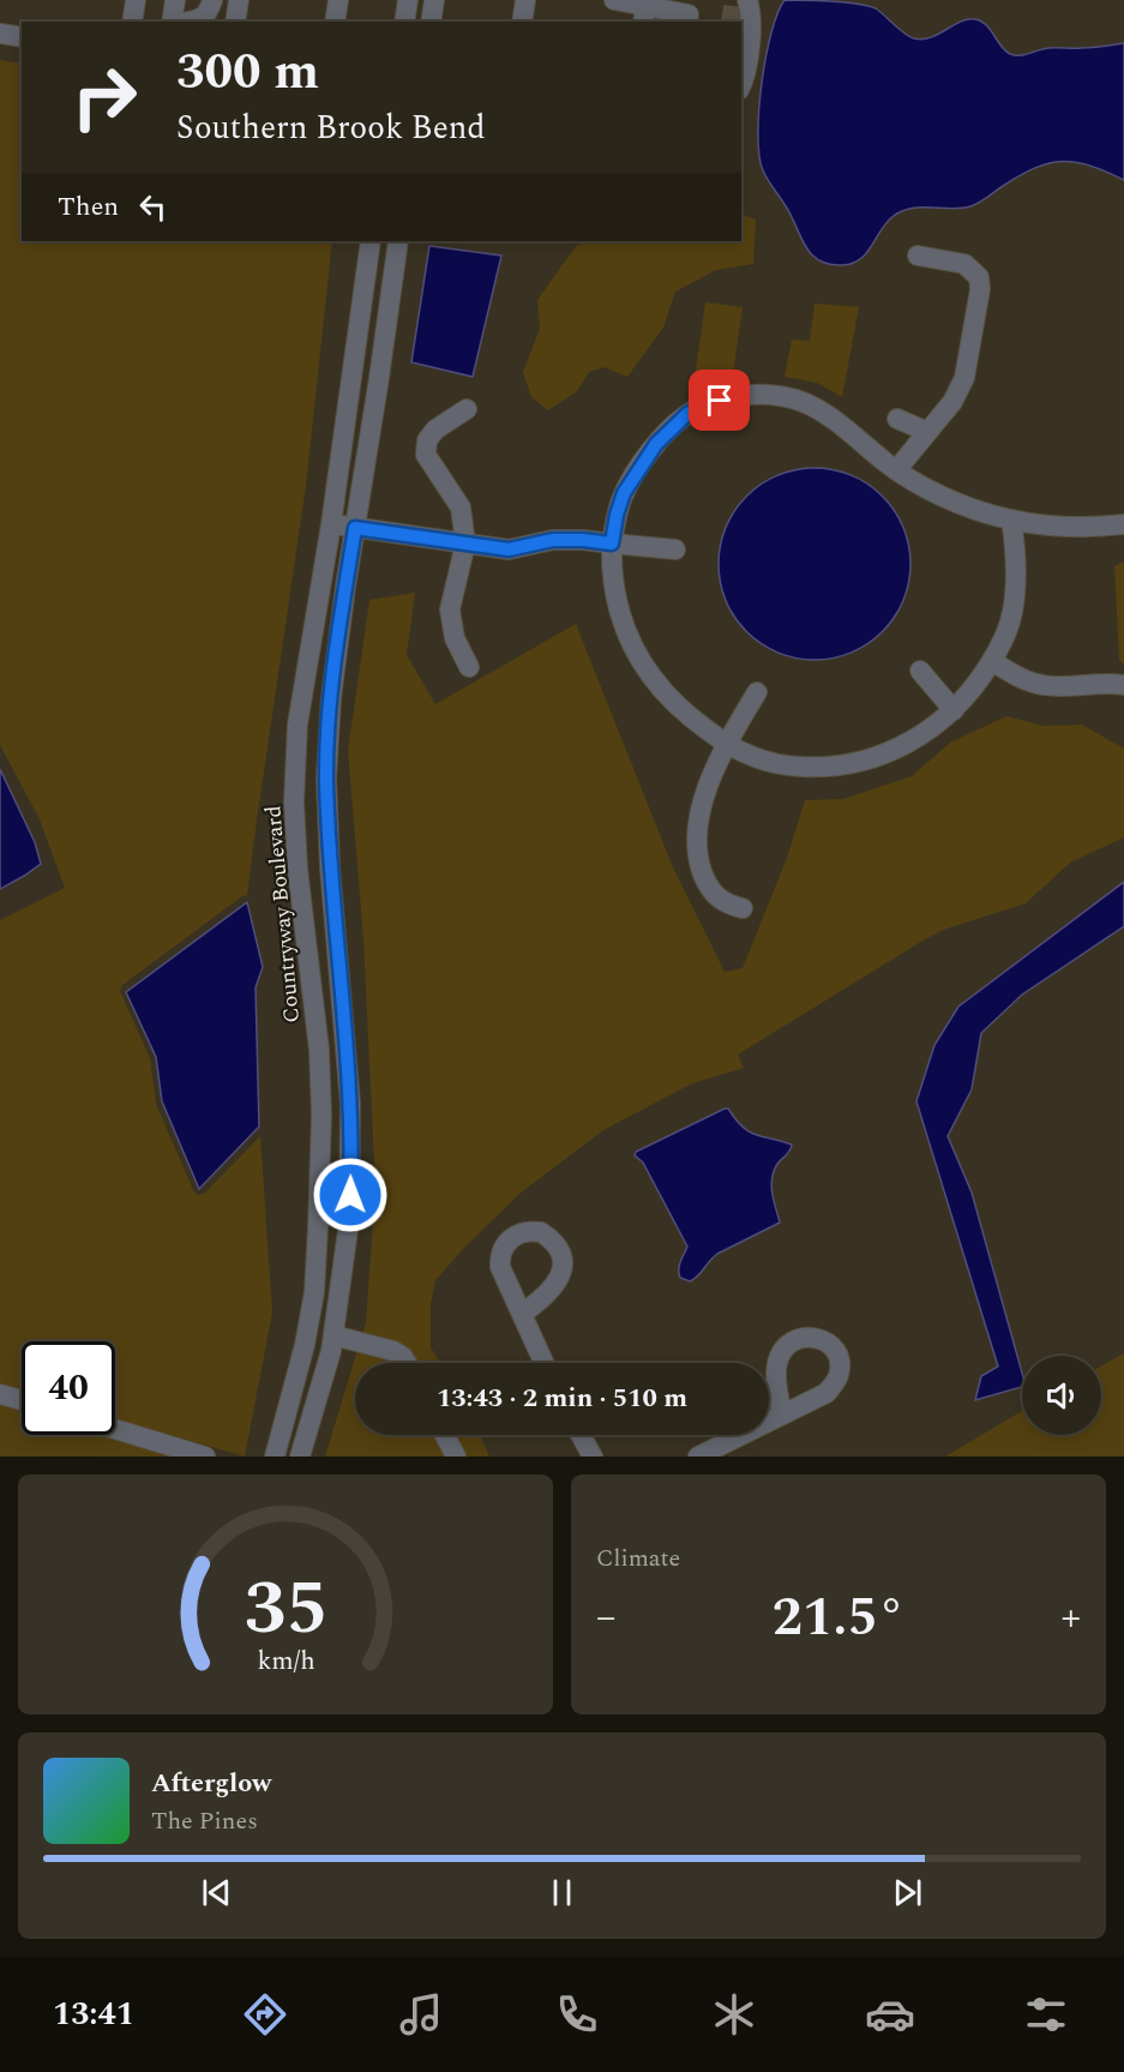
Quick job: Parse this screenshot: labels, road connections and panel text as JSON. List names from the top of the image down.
{
  "streets": {
    "street": ["Countryway Boulevard"]
  },
  "page": {
    "turn": ["300 m", "Southern Brook Bend"],
    "then": "Then",
    "limit": "40",
    "trip": "13:43 · 2 min · 510 m",
    "tile": "Climate",
    "heat": ["−", "21.5°", "+"],
    "song": ["Afterglow", "The Pines"],
    "tabs": "13:41",
    "gauge": ["35", "km/h"]
  }
}
